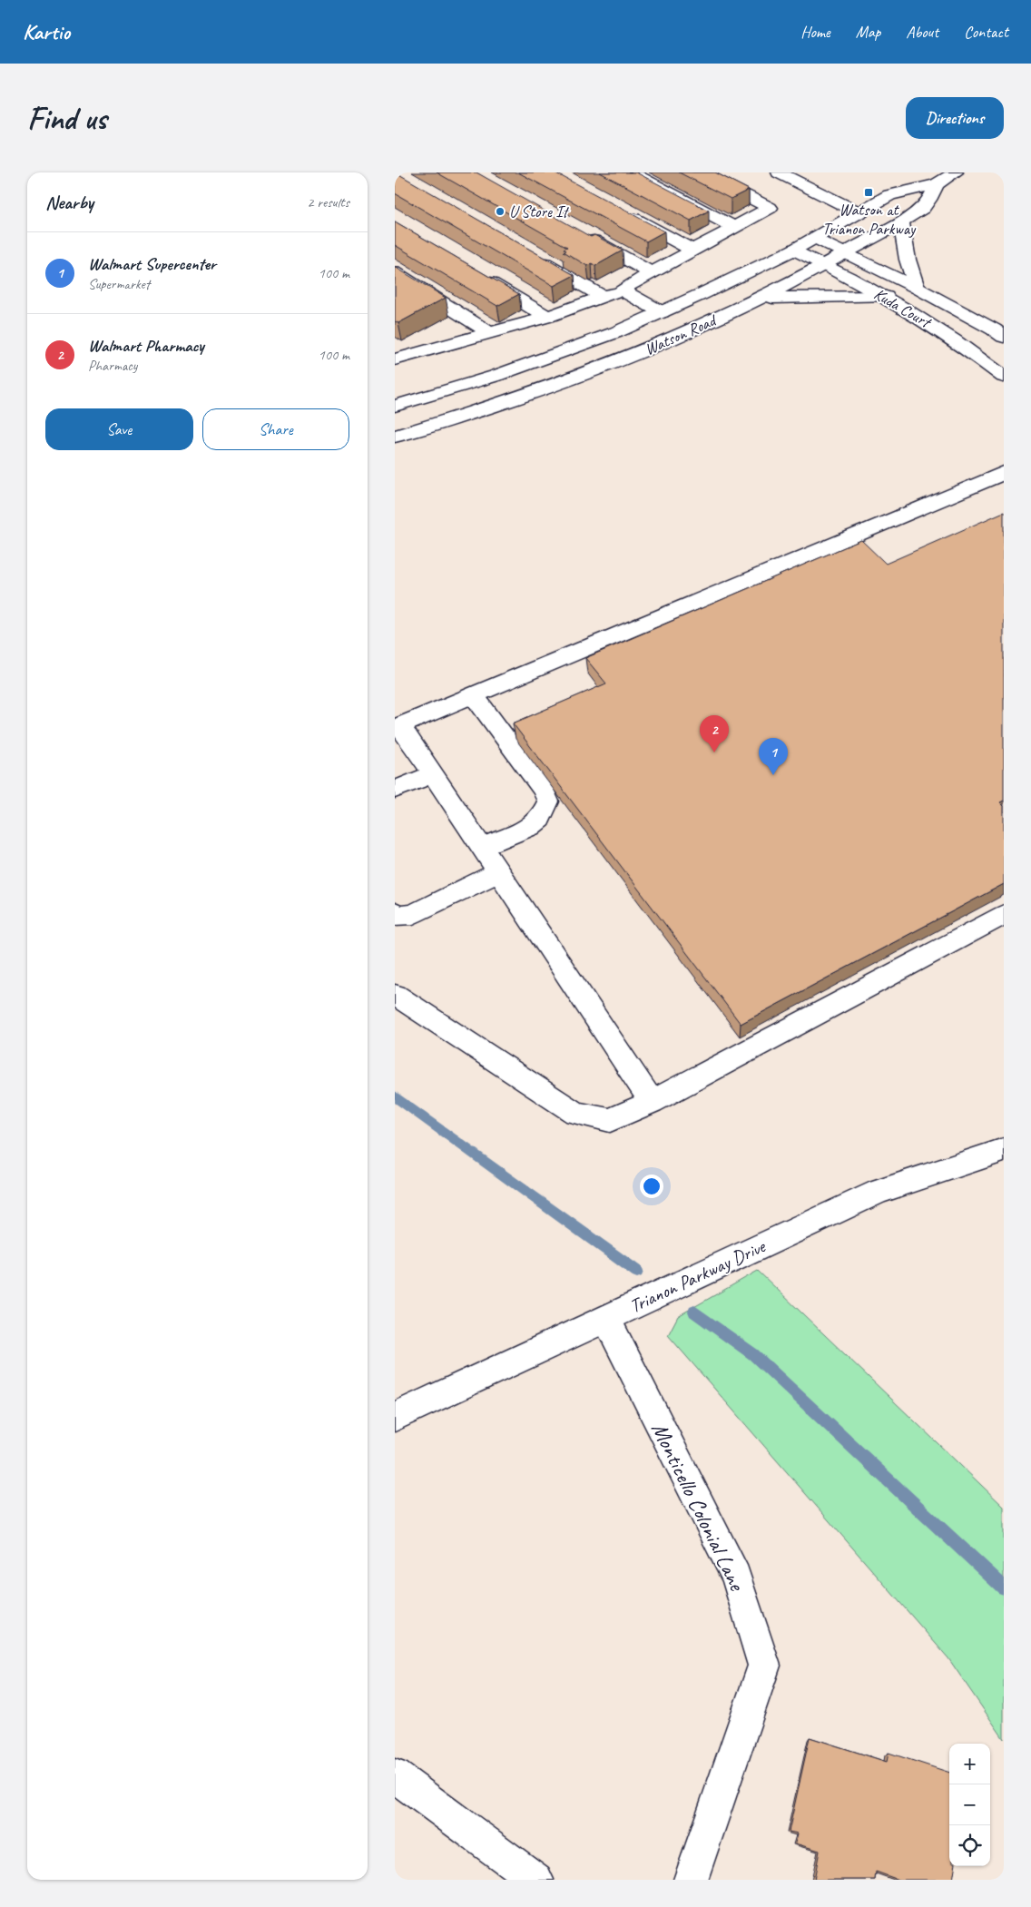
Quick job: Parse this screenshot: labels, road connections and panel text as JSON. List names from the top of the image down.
{
  "streets": {
    "main road": [
      "Kuda Court",
      "Watson Road",
      "Trianon Parkway Drive",
      "Monticello Colonial Lane"
    ]
  },
  "crossings": [
    ["Kuda Court", "Watson Road"],
    ["Trianon Parkway Drive", "Monticello Colonial Lane"]
  ],
  "places": {
    "transit": ["Watson at Trianon Parkway"],
    "other": ["U Store It"]
  },
  "page": {
    "header": "Kartio",
    "nav": [
      "Home",
      "Map",
      "About",
      "Contact"
    ],
    "buttons": [
      "Directions",
      ["Save", "Share"]
    ],
    "title": "Find us",
    "heading": ["Nearby", "2 results"],
    "list": [
      {
        "mark": "1",
        "name": "Walmart Supercenter",
        "note": "Supermarket",
        "value": "100 m"
      },
      {
        "mark": "2",
        "name": "Walmart Pharmacy",
        "note": "Pharmacy",
        "value": "100 m"
      }
    ],
    "pins": ["2", "1"],
    "map_buttons": ["+", "−"]
  }
}
